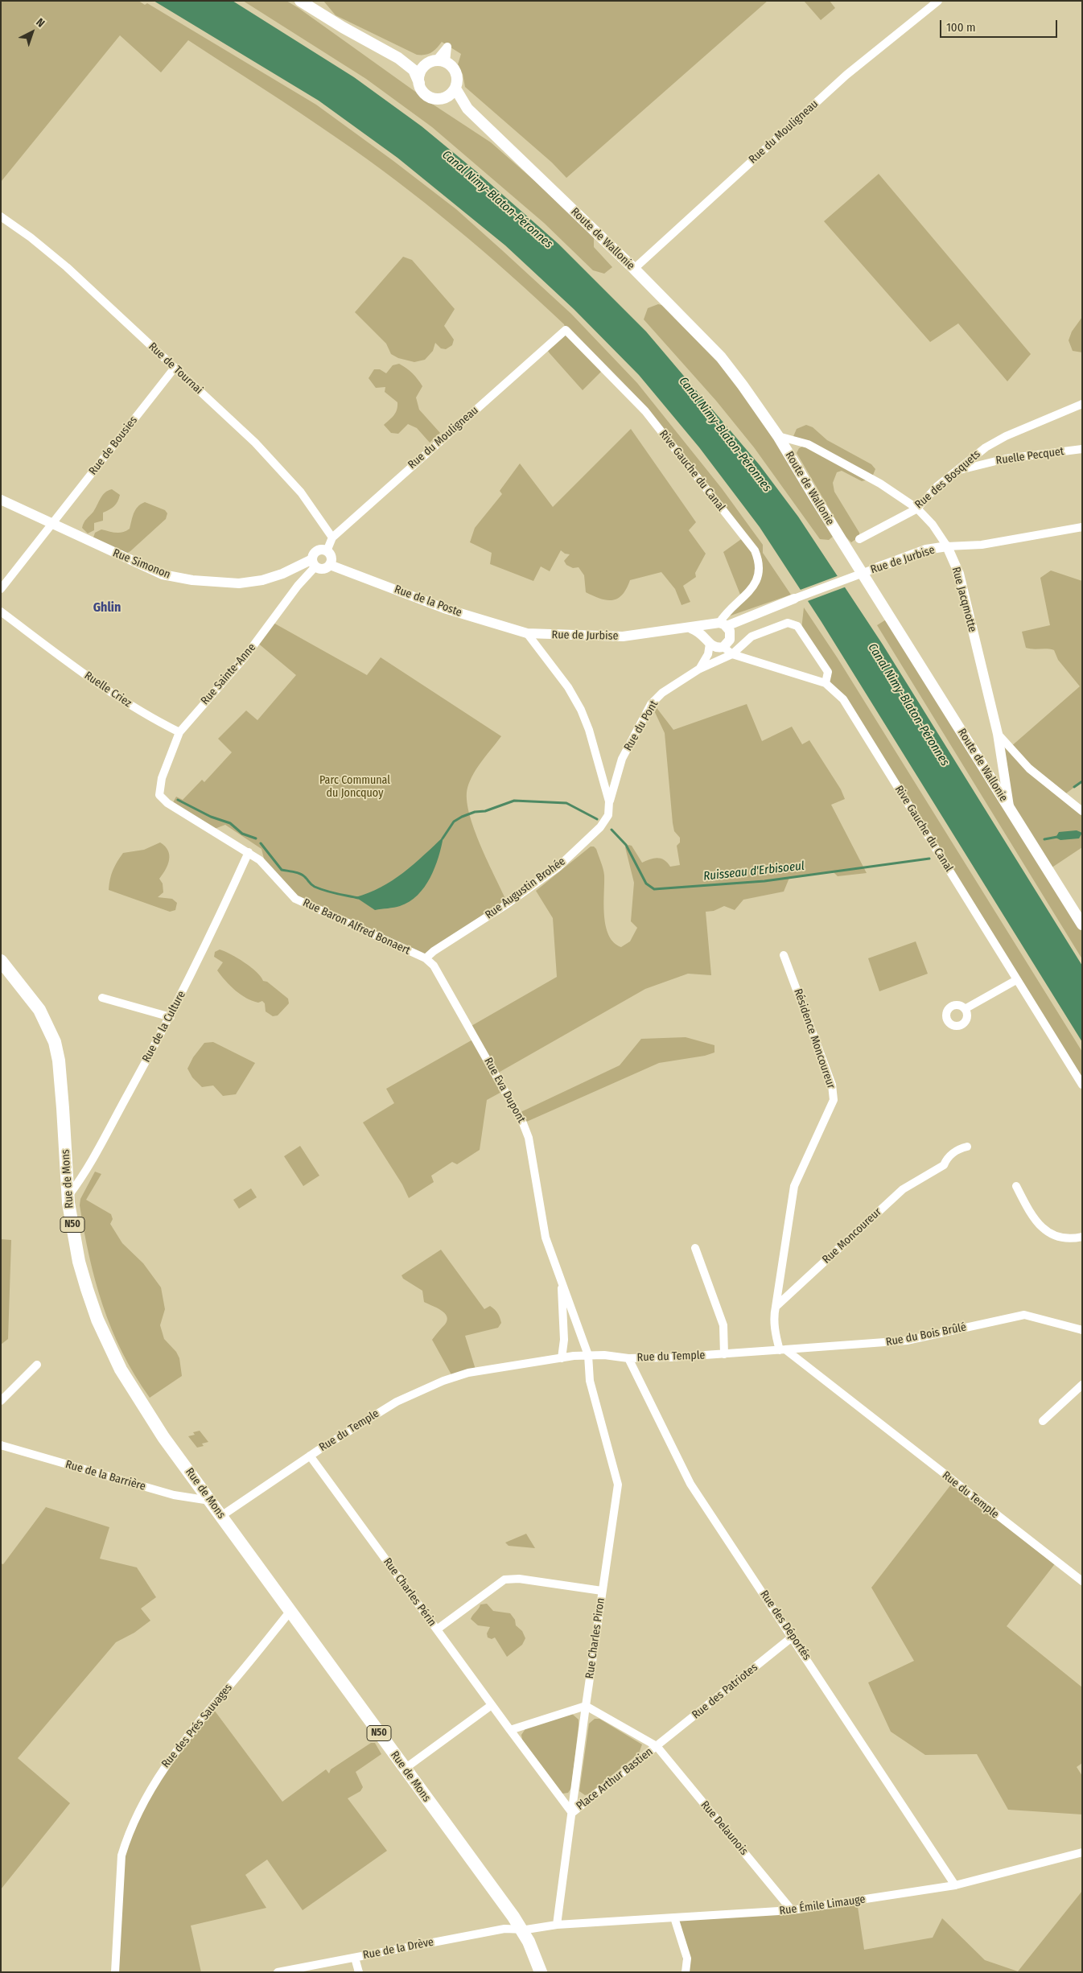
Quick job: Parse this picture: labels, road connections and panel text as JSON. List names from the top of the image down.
{
  "streets": {
    "main road": ["Route de Wallonie", "Rue de Mons", "N50"],
    "street": [
      "Rue du Mouligneau",
      "Rue de Tournai",
      "Rue de Bousies",
      "Ruelle Pecquet",
      "Rive Gauche du Canal",
      "Rue des Bosquets",
      "Rue de Jurbise",
      "Rue Simonon",
      "Rue Jacqmotte",
      "Rue de la Poste",
      "Rue Sainte-Anne",
      "Ruelle Criez",
      "Rue du Pont",
      "Rue Augustin Brohée",
      "Rue Baron Alfred Bonaert",
      "Rue de la Culture",
      "Résidence Moncoureur",
      "Rue Eva Dupont",
      "Rue Moncoureur",
      "Rue du Bois Brûlé",
      "Rue du Temple",
      "Rue de la Barrière",
      "Rue Charles Périn",
      "Rue des Déportés",
      "Rue Charles Piron",
      "Rue des Patriotes",
      "Rue des Prés Sauvages",
      "Place Arthur Bastien",
      "Rue Delaunois",
      "Rue Émile Limauge",
      "Rue de la Drève"
    ]
  },
  "crossings": [
    ["Rue du Mouligneau", "Route de Wallonie"],
    ["Rue du Mouligneau", "Rue de Tournai"],
    ["Rue du Mouligneau", "Rive Gauche du Canal"],
    ["Rue du Mouligneau", "Rue Simonon"],
    ["Rue du Mouligneau", "Rue de la Poste"],
    ["Rue du Mouligneau", "Rue Sainte-Anne"],
    ["Route de Wallonie", "Rue Jacqmotte"],
    ["Rue de Tournai", "Rue de Bousies"],
    ["Rue de Bousies", "Rue Simonon"],
    ["Ruelle Pecquet", "Rue des Bosquets"],
    ["Rive Gauche du Canal", "Rue de Jurbise"],
    ["Rive Gauche du Canal", "Rue du Pont"],
    ["Rue des Bosquets", "Rue Jacqmotte"],
    ["Rue de Jurbise", "Rue Jacqmotte"],
    ["Rue de Jurbise", "Rue de la Poste"],
    ["Rue Simonon", "Rue de la Poste"],
    ["Rue Simonon", "Rue Sainte-Anne"],
    ["Rue de la Poste", "Rue Sainte-Anne"],
    ["Rue Sainte-Anne", "Ruelle Criez"],
    ["Rue Sainte-Anne", "Rue Baron Alfred Bonaert"],
    ["Rue du Pont", "Rue Augustin Brohée"],
    ["Rue Augustin Brohée", "Rue Baron Alfred Bonaert"],
    ["Rue Augustin Brohée", "Rue Eva Dupont"],
    ["Rue Baron Alfred Bonaert", "Rue de la Culture"],
    ["Rue Baron Alfred Bonaert", "Rue Eva Dupont"],
    ["Rue de la Culture", "Rue de Mons"],
    ["Résidence Moncoureur", "Rue Moncoureur"],
    ["Rue Eva Dupont", "Rue Charles Piron"],
    ["Rue de Mons", "Rue du Temple"],
    ["Rue de Mons", "Rue de la Barrière"],
    ["Rue de Mons", "Rue des Prés Sauvages"],
    ["Rue de Mons", "Rue de la Drève"],
    ["Rue du Bois Brûlé", "Rue du Temple"],
    ["Rue du Temple", "Rue Charles Périn"],
    ["Rue du Temple", "Rue des Déportés"],
    ["Rue du Temple", "Rue Charles Piron"],
    ["Rue Charles Périn", "Place Arthur Bastien"],
    ["Rue des Déportés", "Rue des Patriotes"],
    ["Rue des Déportés", "Rue Émile Limauge"],
    ["Rue Charles Piron", "Place Arthur Bastien"],
    ["Rue Charles Piron", "Rue Émile Limauge"],
    ["Rue Charles Piron", "Rue de la Drève"],
    ["Rue des Patriotes", "Place Arthur Bastien"],
    ["Rue des Patriotes", "Rue Delaunois"],
    ["Place Arthur Bastien", "Rue Delaunois"],
    ["Rue Delaunois", "Rue Émile Limauge"],
    ["Rue Émile Limauge", "Rue de la Drève"]
  ],
  "districts": ["Ghlin"],
  "water": ["Canal Nimy-Blaton-Péronnes", "Ruisseau d'Erbisoeul"],
  "parks": ["Parc Communal du Joncquoy"],
  "scale_bar": "100 m",
  "north": "top right"
}
